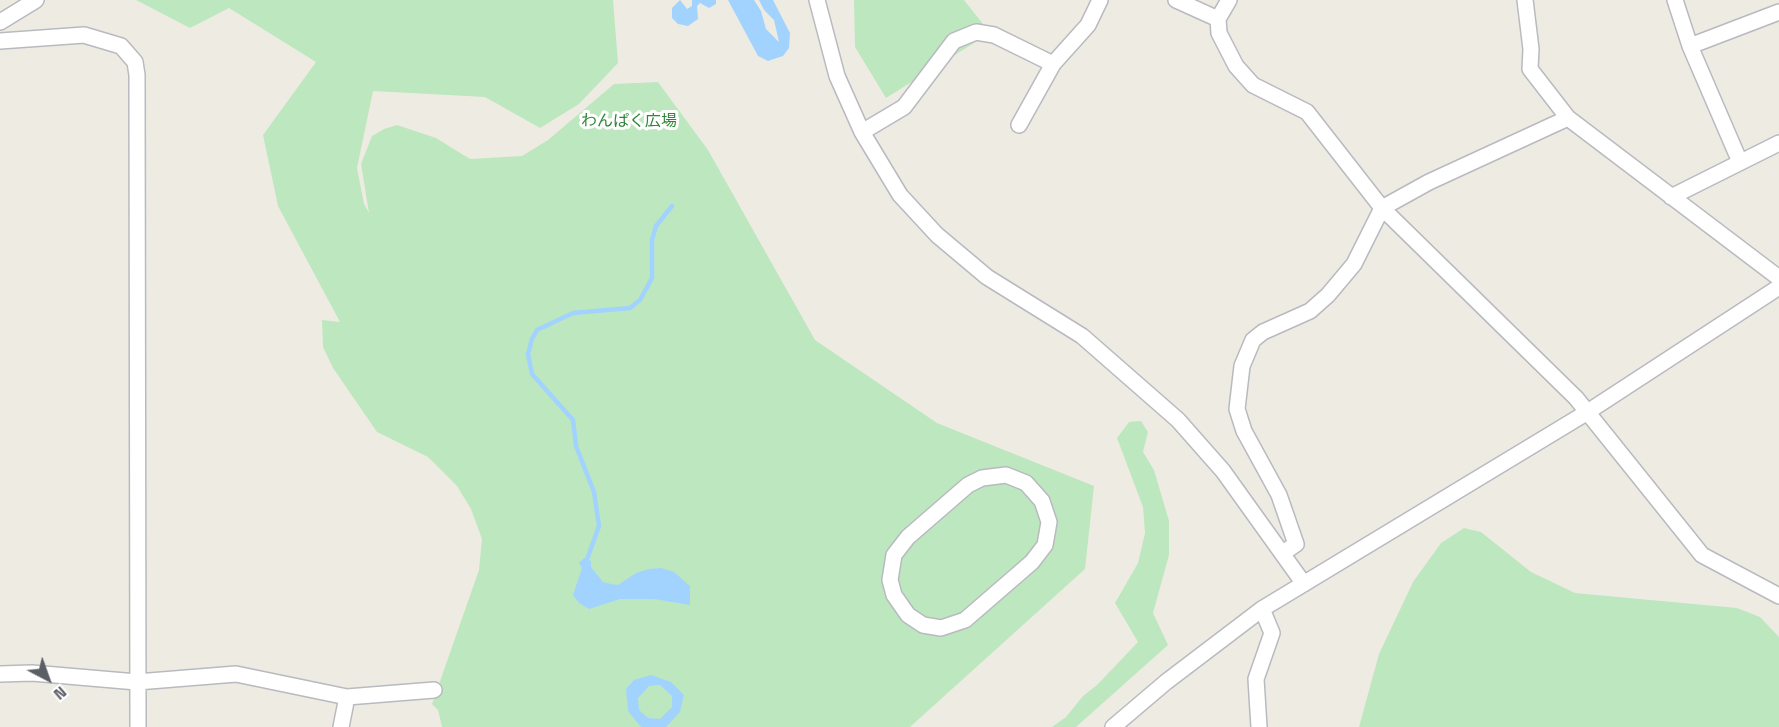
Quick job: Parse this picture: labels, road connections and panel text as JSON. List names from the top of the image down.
{
  "parks": ["わんぱく広場"],
  "north": "bottom right"
}
